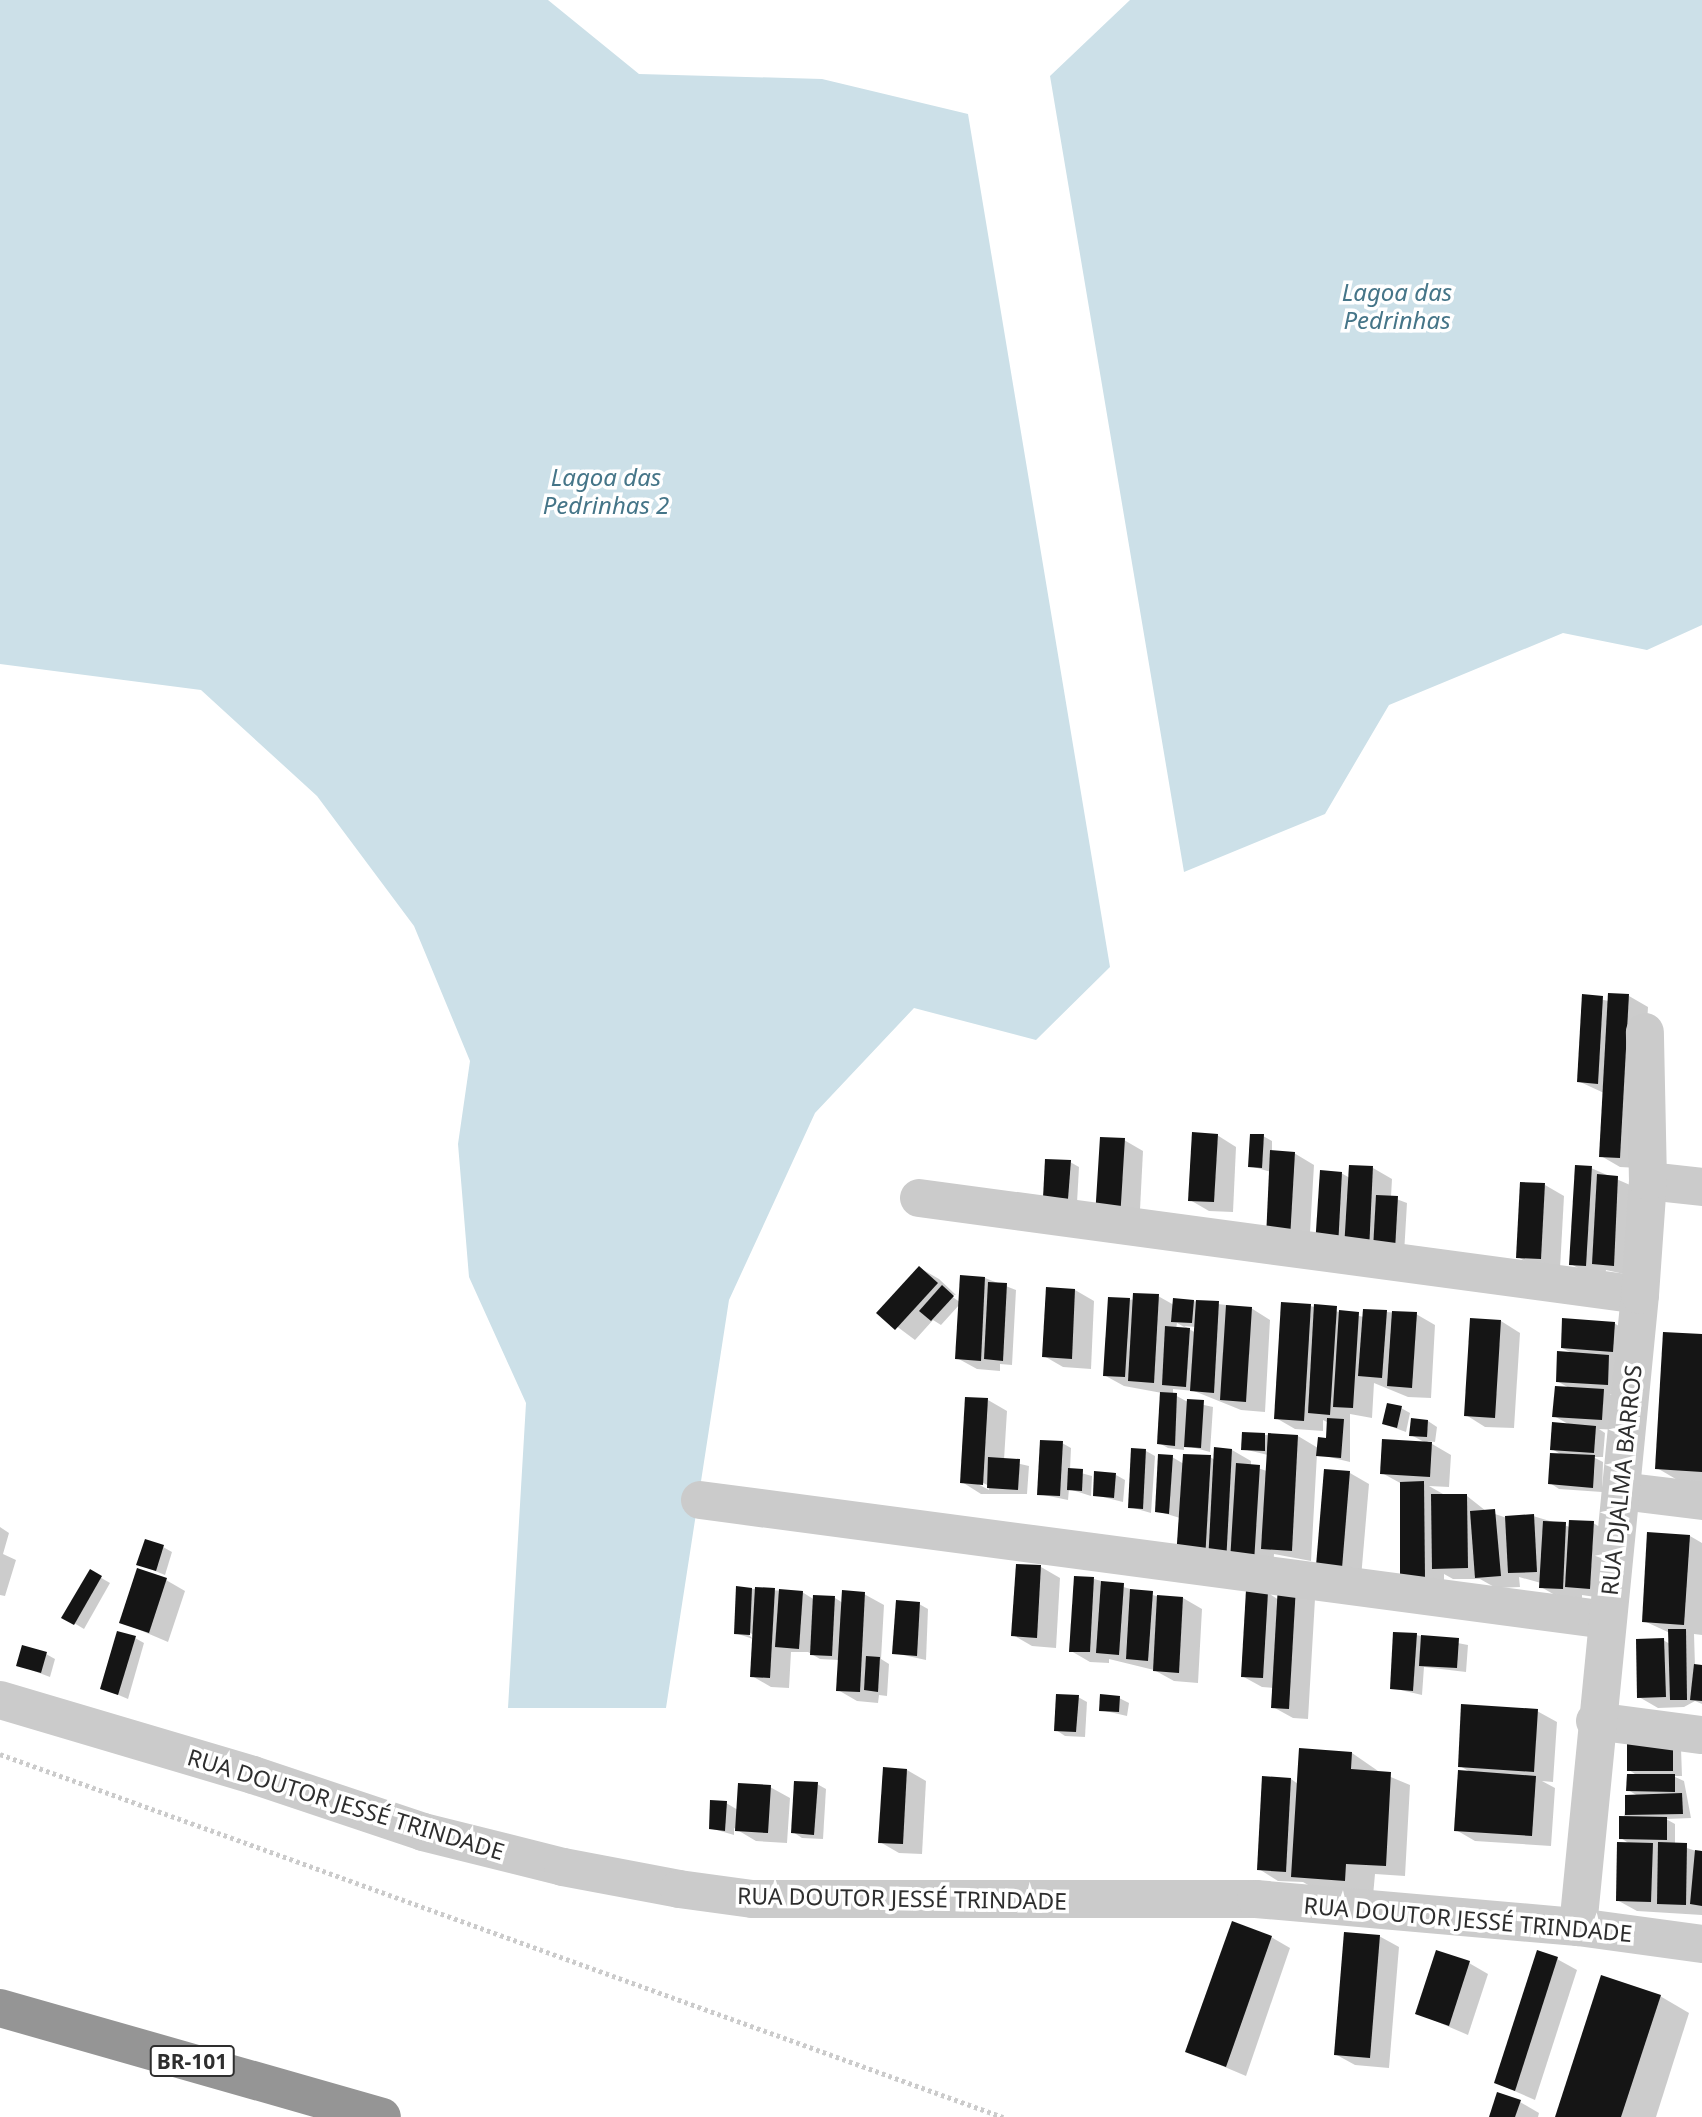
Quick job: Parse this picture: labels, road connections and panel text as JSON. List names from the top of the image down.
{
  "streets": {
    "highway": ["BR-101"],
    "street": ["RUA DJALMA BARROS", "RUA DOUTOR JESSÉ TRINDADE"]
  },
  "crossings": [
    ["RUA DJALMA BARROS", "RUA DOUTOR JESSÉ TRINDADE"]
  ],
  "water": ["Lagoa das Pedrinhas", "Lagoa das Pedrinhas 2"]
}
